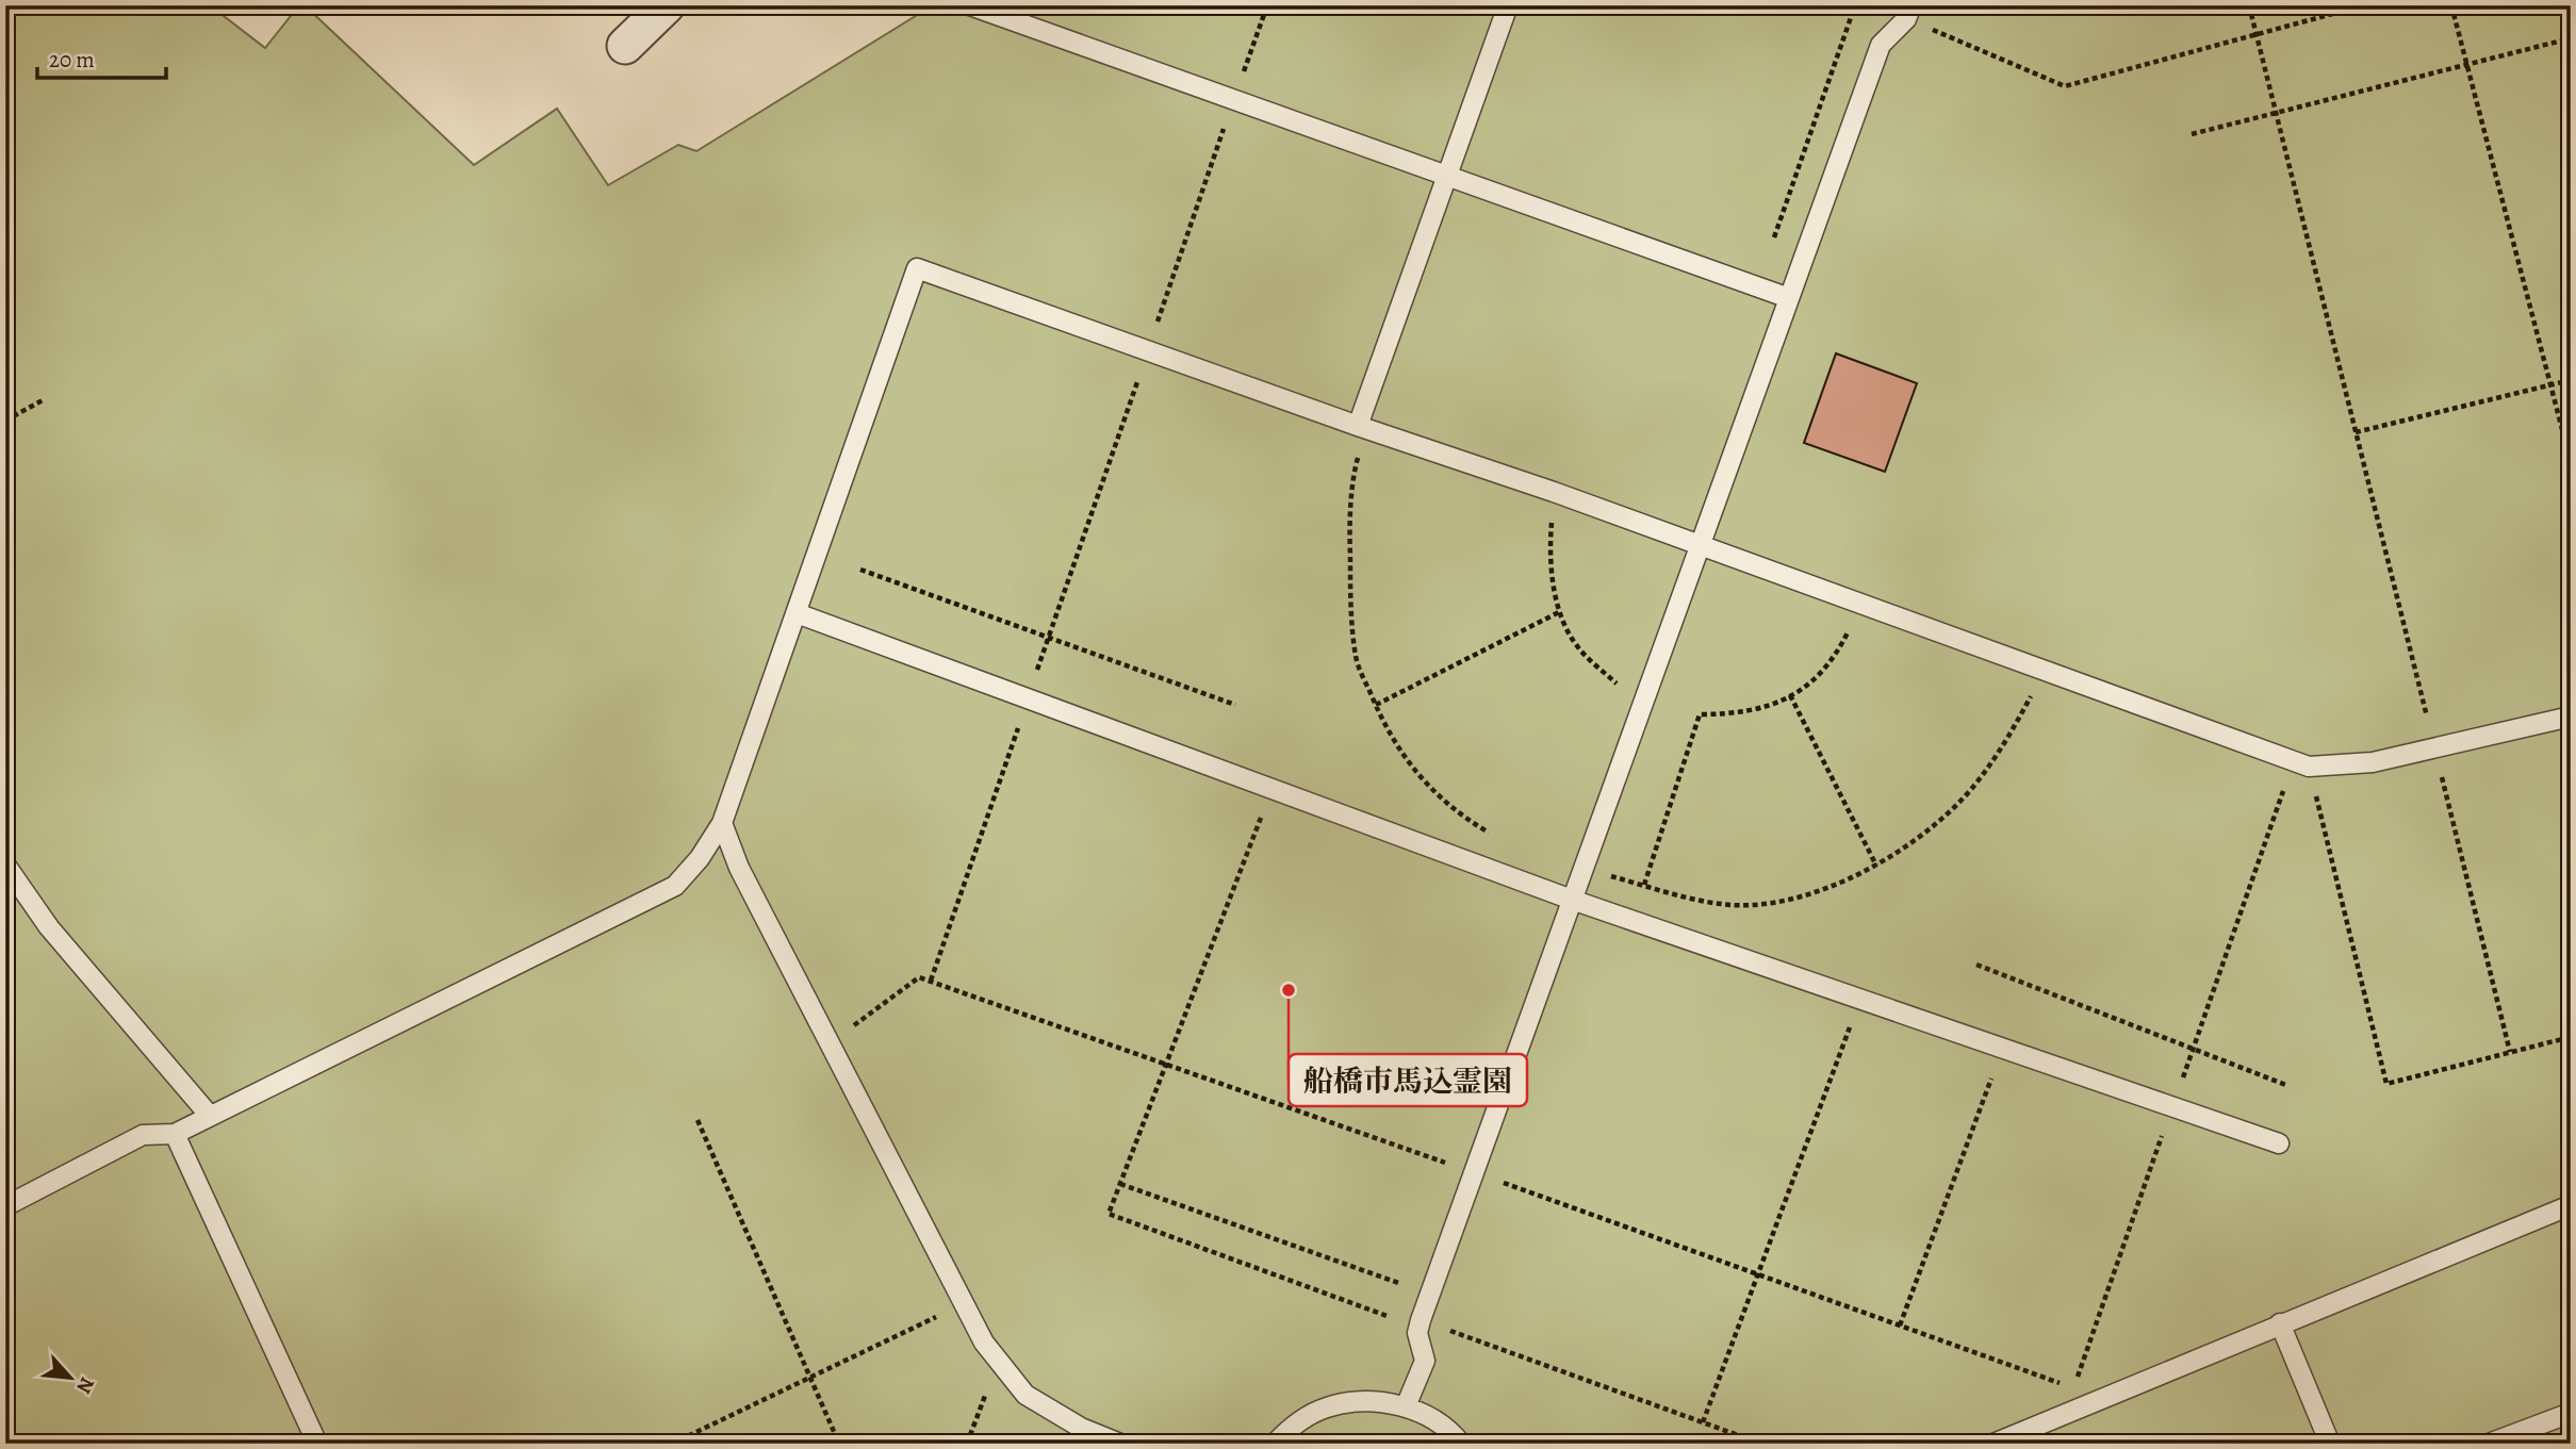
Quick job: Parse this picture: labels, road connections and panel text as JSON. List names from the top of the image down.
{
  "places": ["船橋市馬込霊園"],
  "scale_bar": "20 m",
  "north": "bottom right"
}
